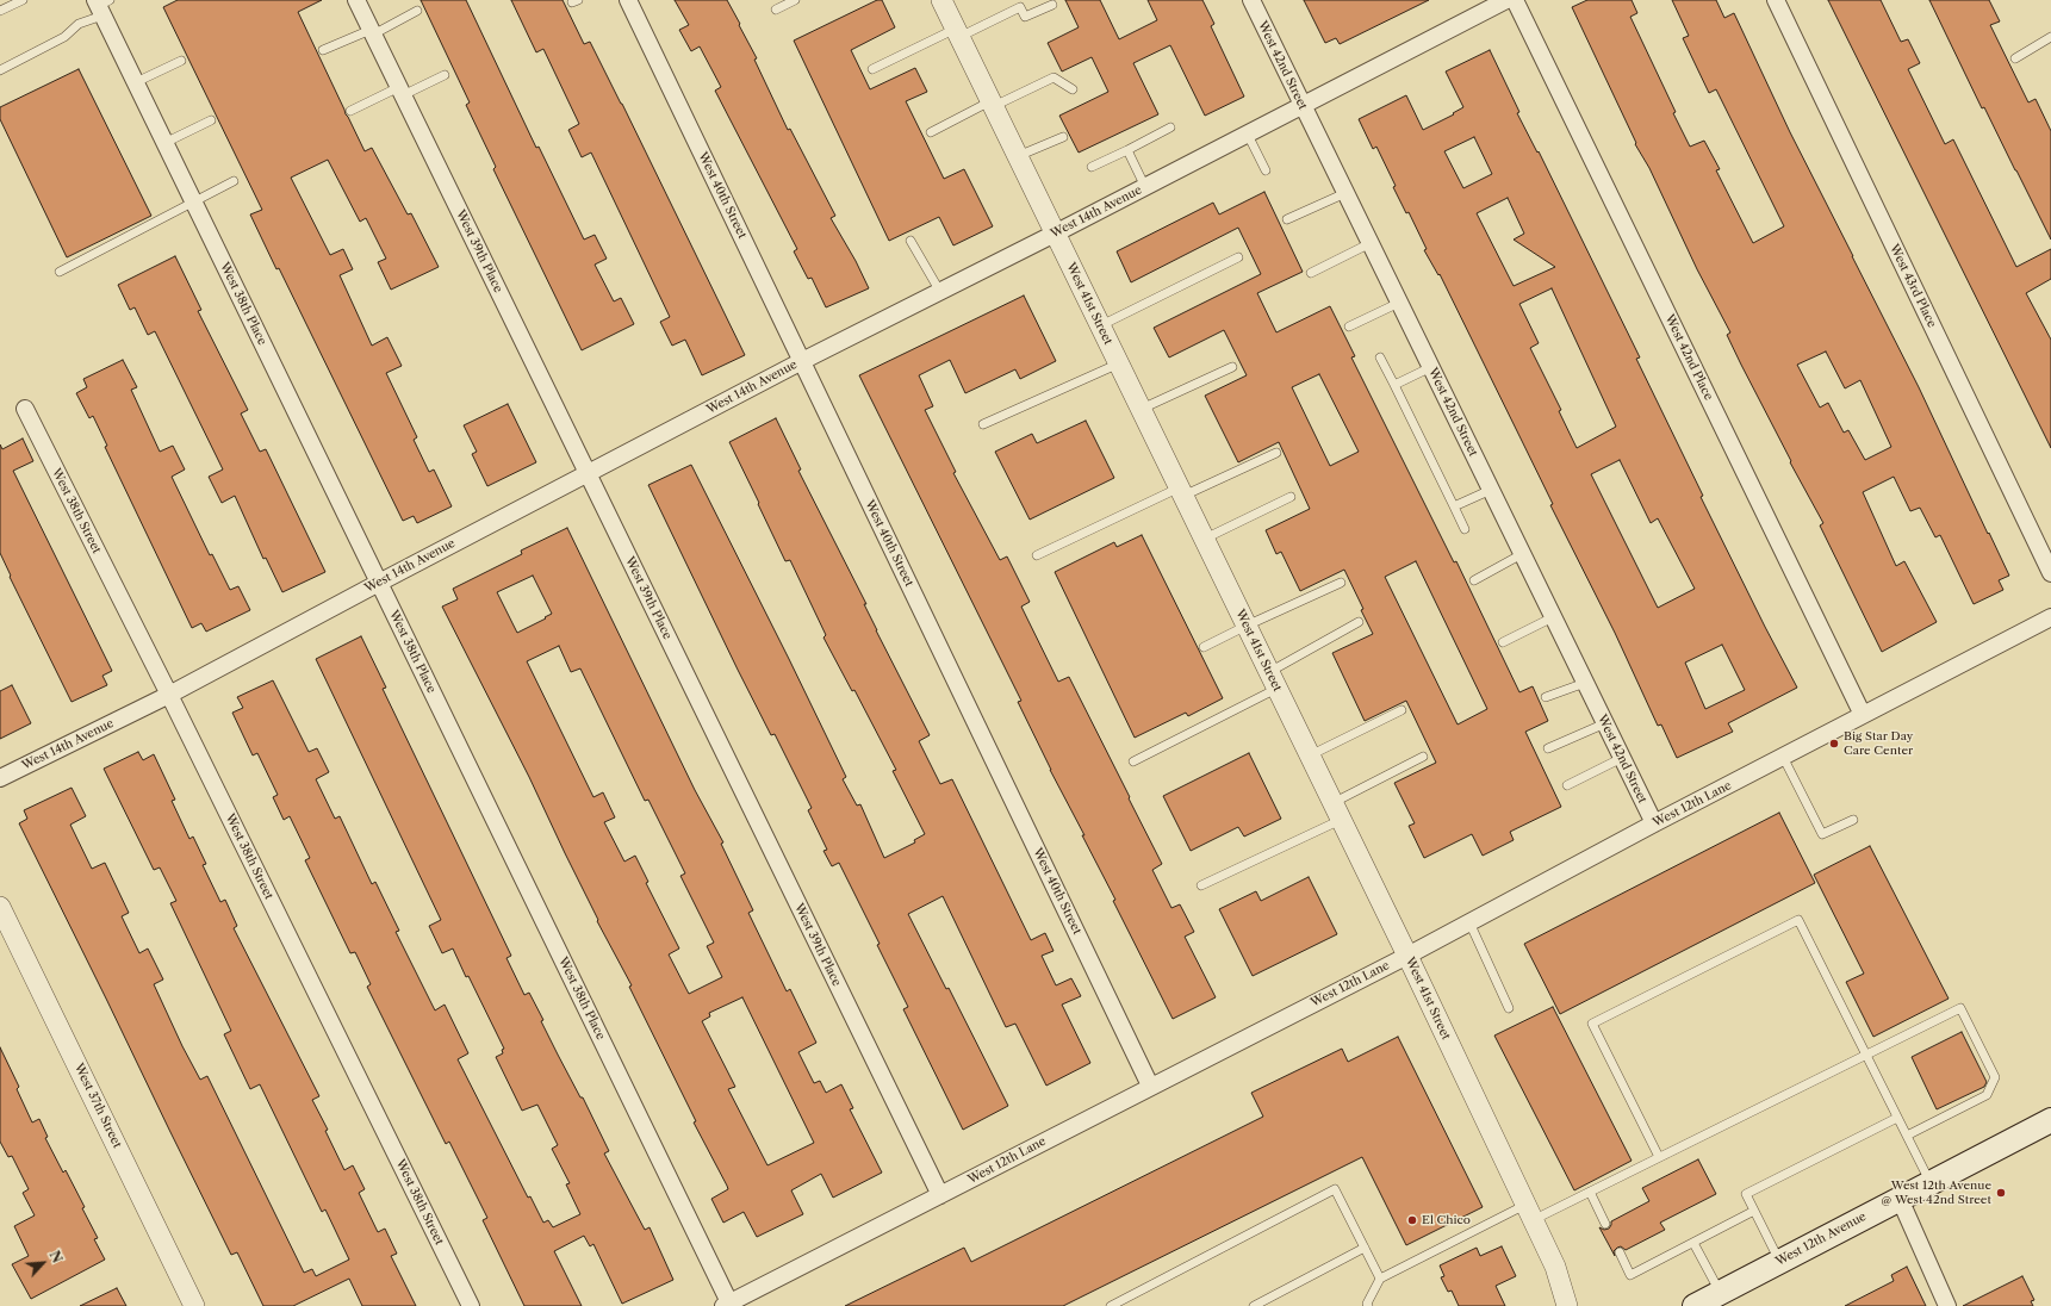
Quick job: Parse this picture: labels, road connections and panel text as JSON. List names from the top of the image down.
{
  "streets": {
    "main road": ["West 12th Avenue"],
    "street": [
      "West 42nd Street",
      "West 40th Street",
      "West 14th Avenue",
      "West 39th Place",
      "West 43rd Place",
      "West 38th Place",
      "West 41st Street",
      "West 42nd Place",
      "West 38th Street",
      "West 12th Lane",
      "West 37th Street"
    ]
  },
  "crossings": [
    ["West 42nd Street", "West 14th Avenue"],
    ["West 42nd Street", "West 12th Lane"],
    ["West 40th Street", "West 14th Avenue"],
    ["West 40th Street", "West 12th Lane"],
    ["West 14th Avenue", "West 39th Place"],
    ["West 14th Avenue", "West 38th Place"],
    ["West 14th Avenue", "West 41st Street"],
    ["West 14th Avenue", "West 38th Street"],
    ["West 39th Place", "West 12th Lane"],
    ["West 38th Place", "West 12th Lane"],
    ["West 41st Street", "West 12th Lane"],
    ["West 42nd Place", "West 12th Lane"]
  ],
  "places": ["Big Star Day Care Center", "West 12th Avenue @ West 42nd Street", "El Chico"],
  "north": "top right"
}
